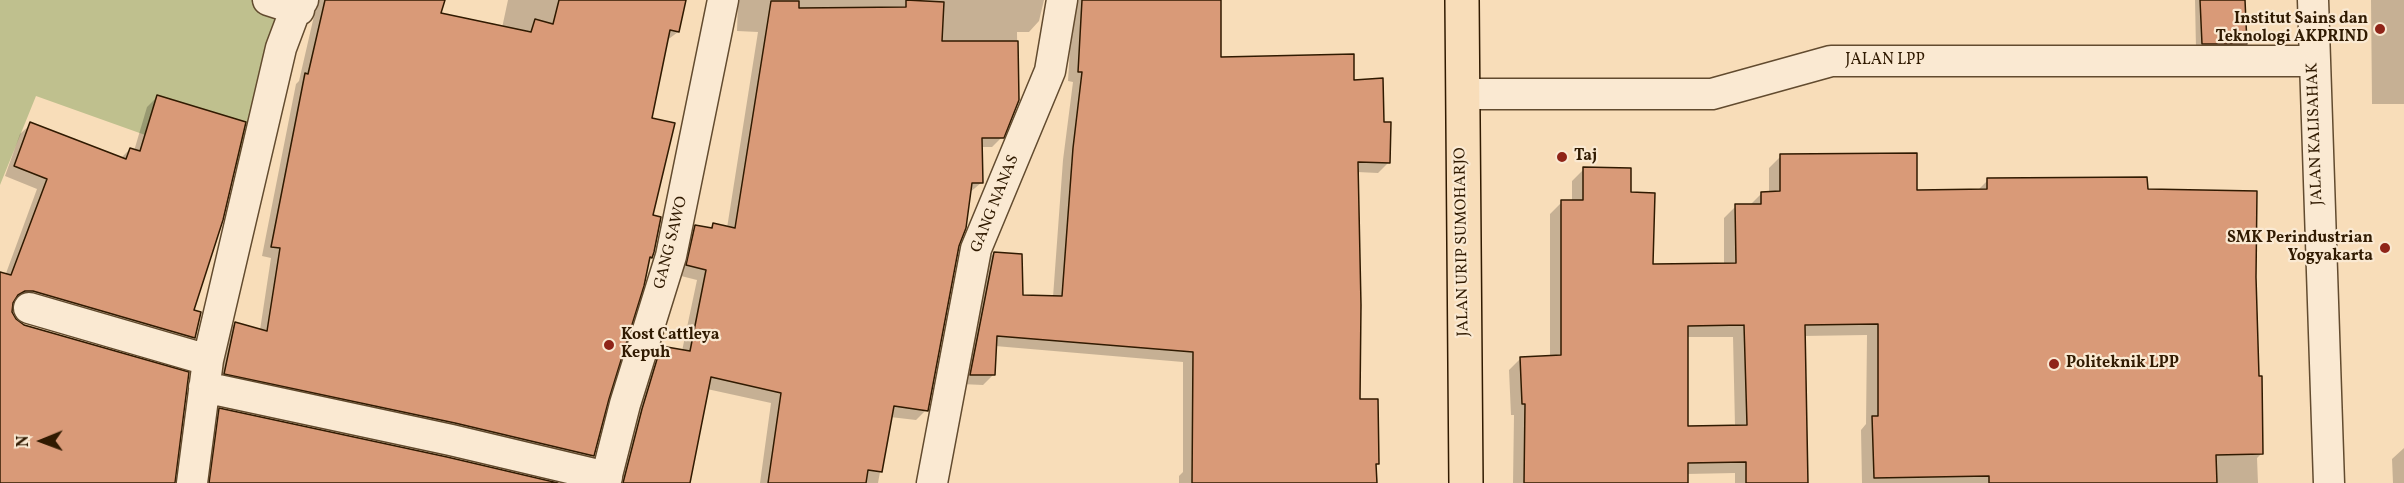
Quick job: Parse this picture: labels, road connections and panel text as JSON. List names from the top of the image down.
{
  "streets": {
    "main road": ["JALAN URIP SUMOHARJO"],
    "street": [
      "JALAN LPP",
      "JALAN KALISAHAK",
      "GANG NANAS",
      "GANG SAWO"
    ]
  },
  "crossings": [
    ["JALAN LPP", "JALAN KALISAHAK"],
    ["JALAN LPP", "JALAN URIP SUMOHARJO"]
  ],
  "places": [
    "Institut Sains dan Teknologi AKPRIND",
    "Taj",
    "SMK Perindustrian Yogyakarta",
    "Kost Cattleya Kepuh",
    "Politeknik LPP"
  ],
  "north": "left"
}
